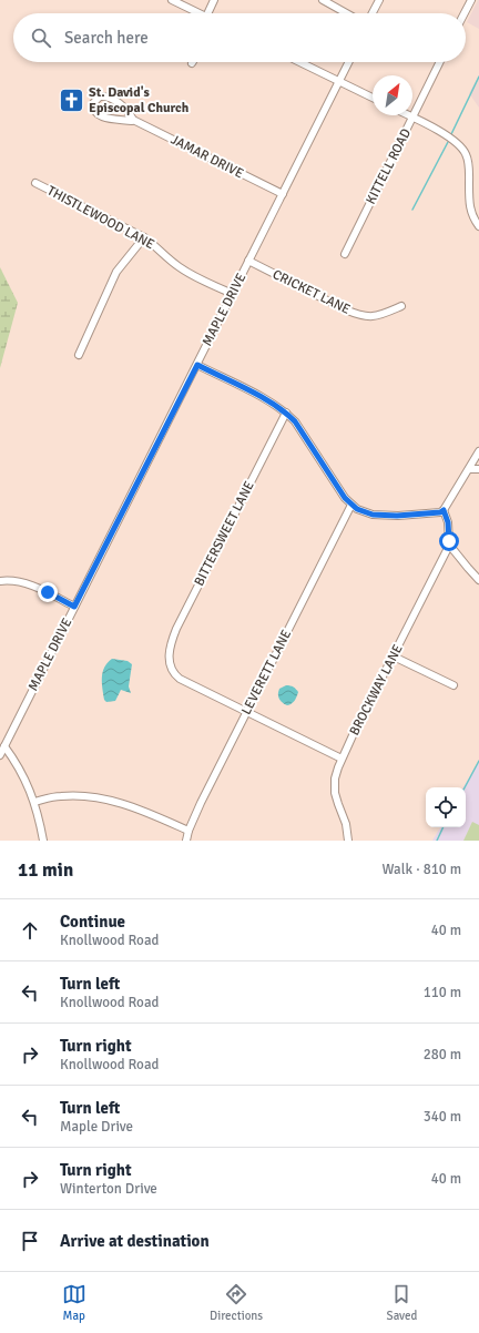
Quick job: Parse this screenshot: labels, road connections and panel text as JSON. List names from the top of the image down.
{
  "streets": {
    "street": [
      "JAMAR DRIVE",
      "KITTELL ROAD",
      "THISTLEWOOD LANE",
      "CRICKET LANE",
      "MAPLE DRIVE",
      "BITTERSWEET LANE",
      "LEVERETT LANE",
      "BROCKWAY LANE"
    ]
  },
  "crossings": [
    ["JAMAR DRIVE", "MAPLE DRIVE"],
    ["THISTLEWOOD LANE", "MAPLE DRIVE"],
    ["CRICKET LANE", "MAPLE DRIVE"],
    ["BITTERSWEET LANE", "LEVERETT LANE"]
  ],
  "places": {
    "church": ["St. David's Episcopal Church"]
  },
  "north": "top right",
  "page": {
    "search": "Search here",
    "heading": ["11 min", "Walk · 810 m"],
    "list": [
      ["Continue", "Knollwood Road", "40 m"],
      ["Turn left", "Knollwood Road", "110 m"],
      ["Turn right", "Knollwood Road", "280 m"],
      ["Turn left", "Maple Drive", "340 m"],
      ["Turn right", "Winterton Drive", "40 m"],
      "Arrive at destination"
    ],
    "nav": ["Map", "Directions", "Saved"]
  }
}
